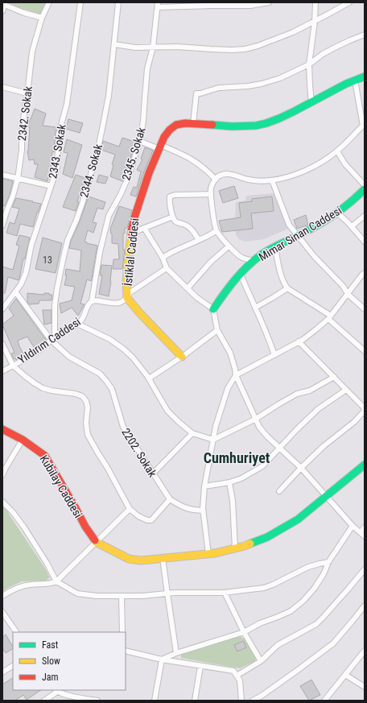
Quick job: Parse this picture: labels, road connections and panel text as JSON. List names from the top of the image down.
{
  "streets": {
    "street": [
      "2342. Sokak",
      "2343. Sokak",
      "2345. Sokak",
      "2344. Sokak",
      "Mimar Sinan Caddesi",
      "İstiklal Caddesi",
      "Yıldırım Caddesi",
      "2202. Sokak",
      "Kubilay Caddesi"
    ]
  },
  "crossings": [
    ["2343. Sokak", "2202. Sokak"],
    ["2345. Sokak", "Yıldırım Caddesi"],
    ["2344. Sokak", "Yıldırım Caddesi"],
    ["Yıldırım Caddesi", "2202. Sokak"]
  ],
  "districts": ["Cumhuriyet"],
  "house_numbers": ["13"],
  "legend": ["Fast", "Slow", "Jam"]
}
